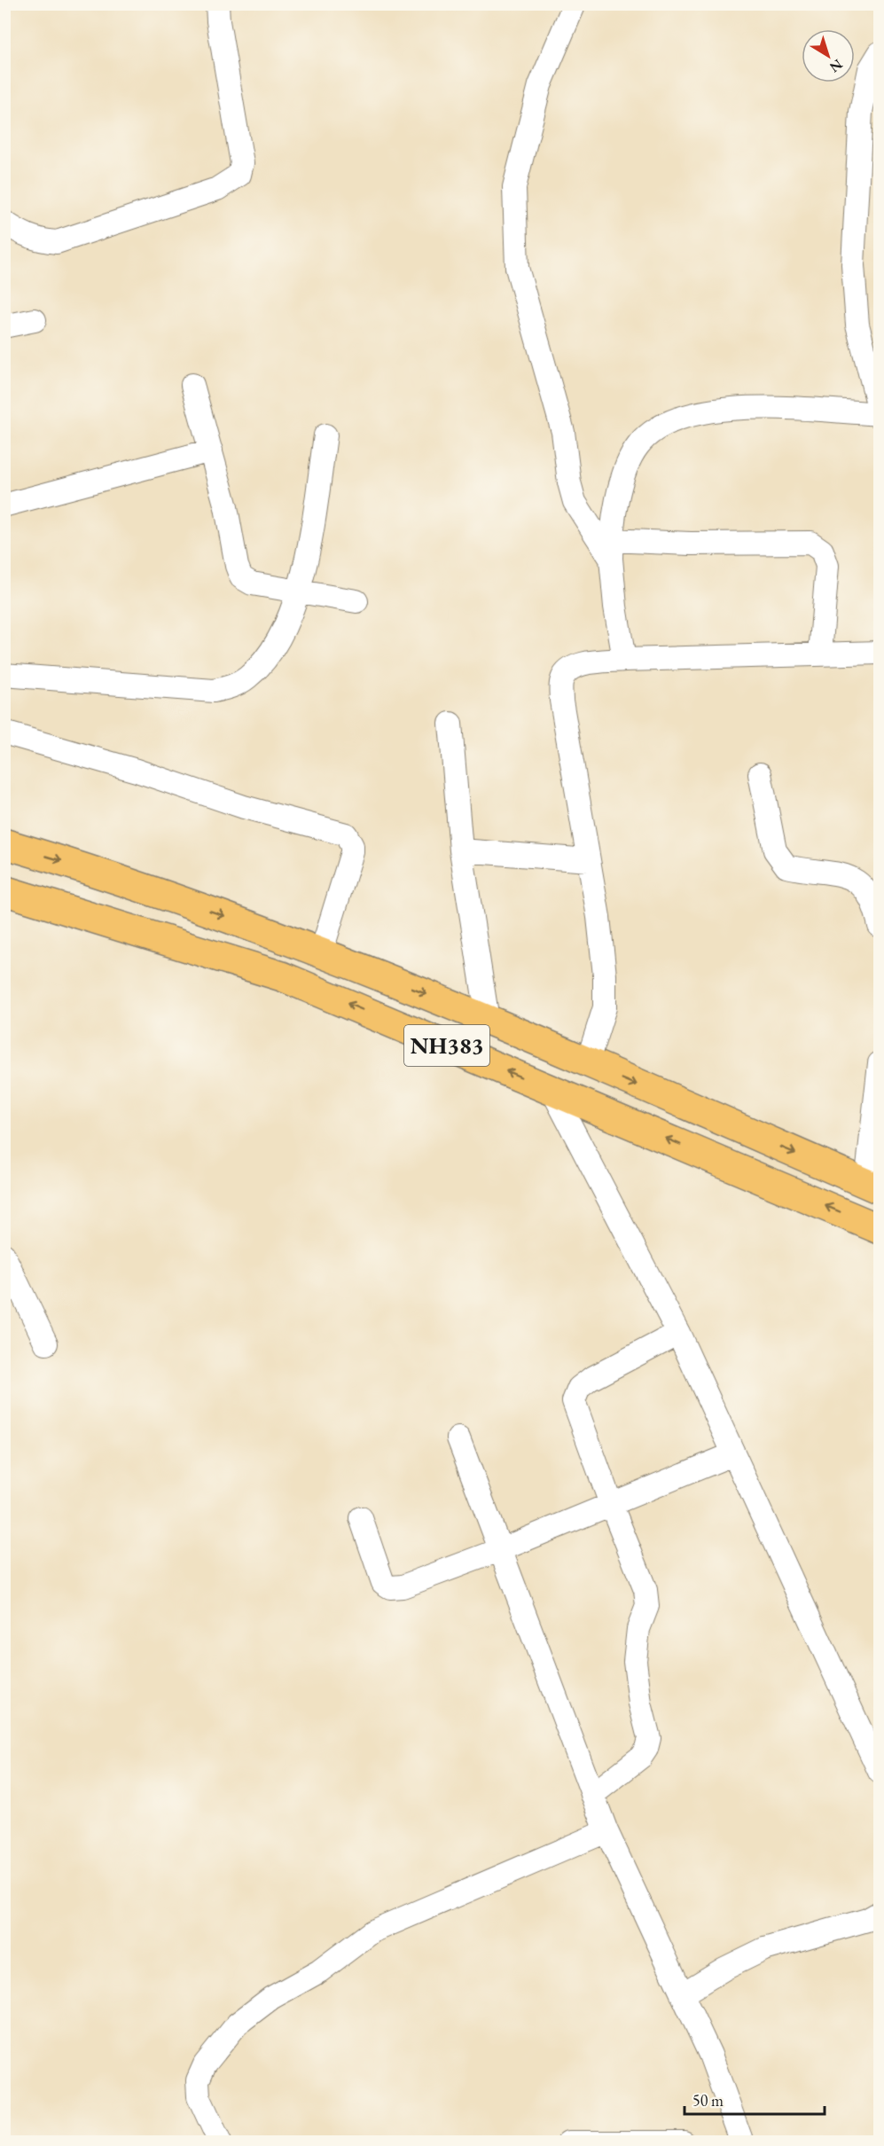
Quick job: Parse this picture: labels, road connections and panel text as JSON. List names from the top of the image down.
{
  "streets": {
    "highway": ["NH383"]
  },
  "scale_bar": "50 m",
  "north": "bottom right"
}
